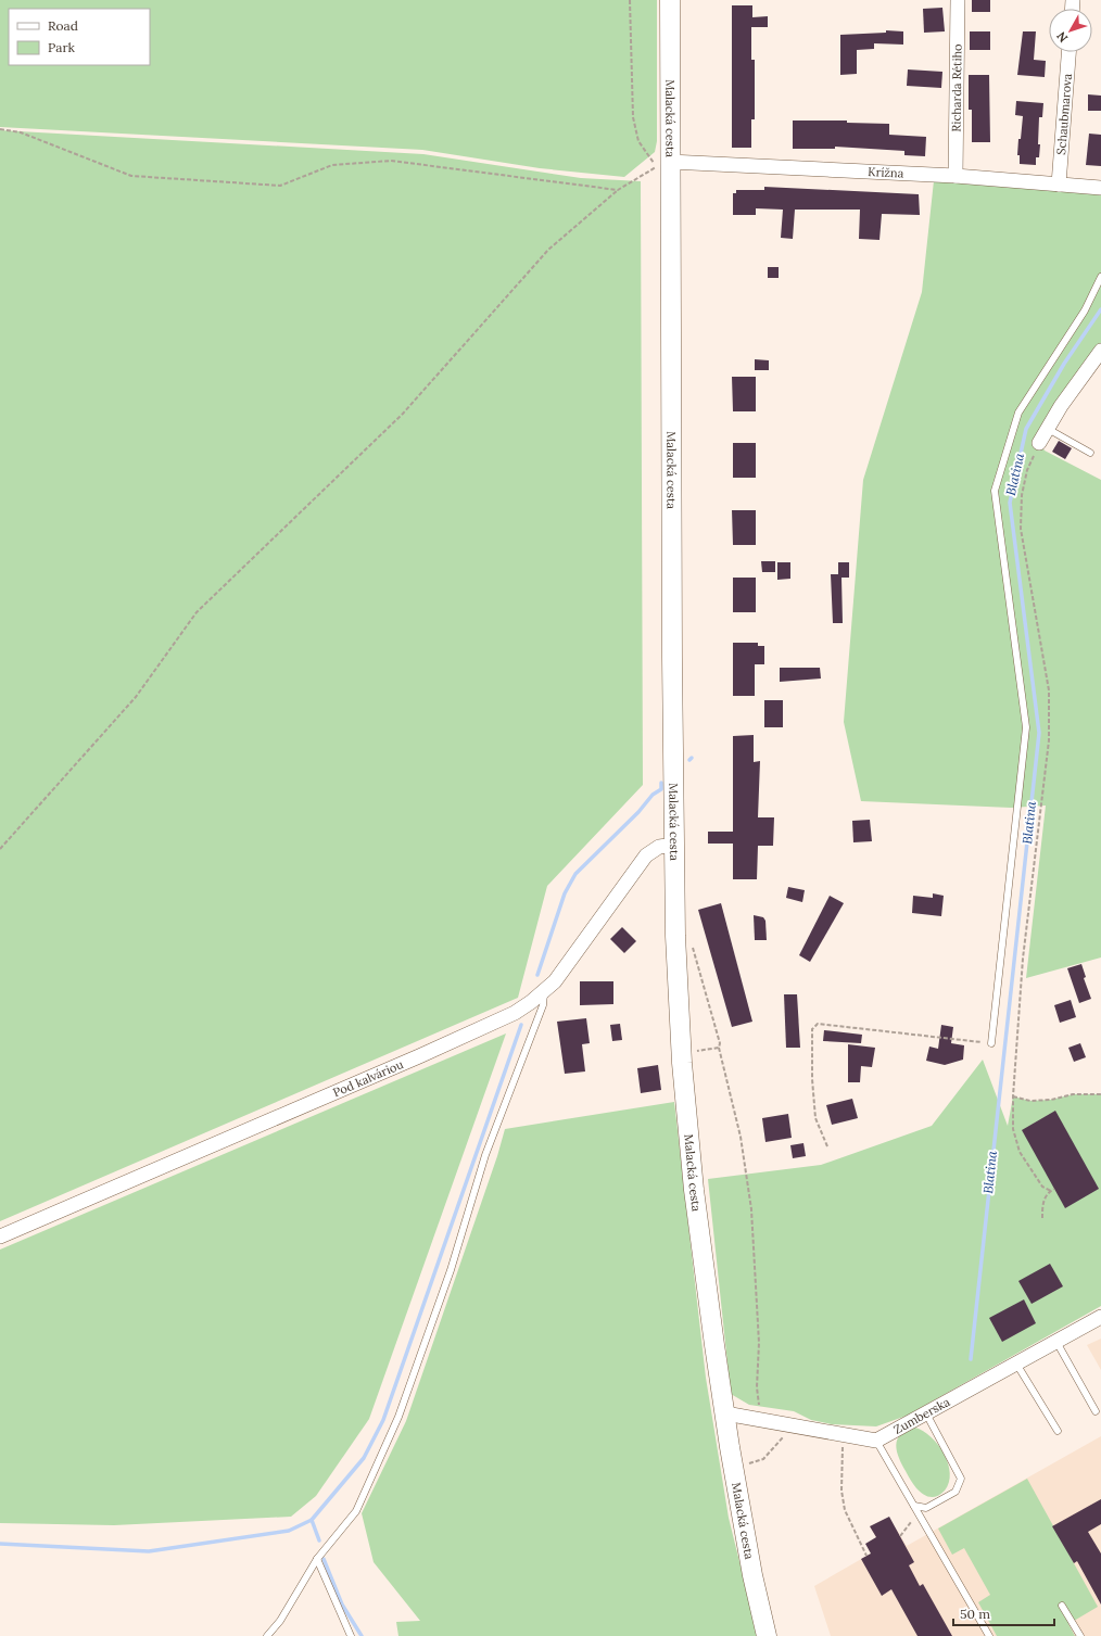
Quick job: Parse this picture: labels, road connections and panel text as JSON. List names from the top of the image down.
{
  "streets": {
    "main road": ["Malacká cesta"],
    "street": [
      "Richarda Rétiho",
      "Schaubmarova",
      "Krížna",
      "Pod kalváriou",
      "Zumberska"
    ]
  },
  "crossings": [
    ["Richarda Rétiho", "Krížna"],
    ["Schaubmarova", "Krížna"],
    ["Malacká cesta", "Krížna"],
    ["Malacká cesta", "Pod kalváriou"]
  ],
  "water": ["Blatina"],
  "legend": ["Road", "Park"],
  "scale_bar": "50 m",
  "north": "bottom left"
}
